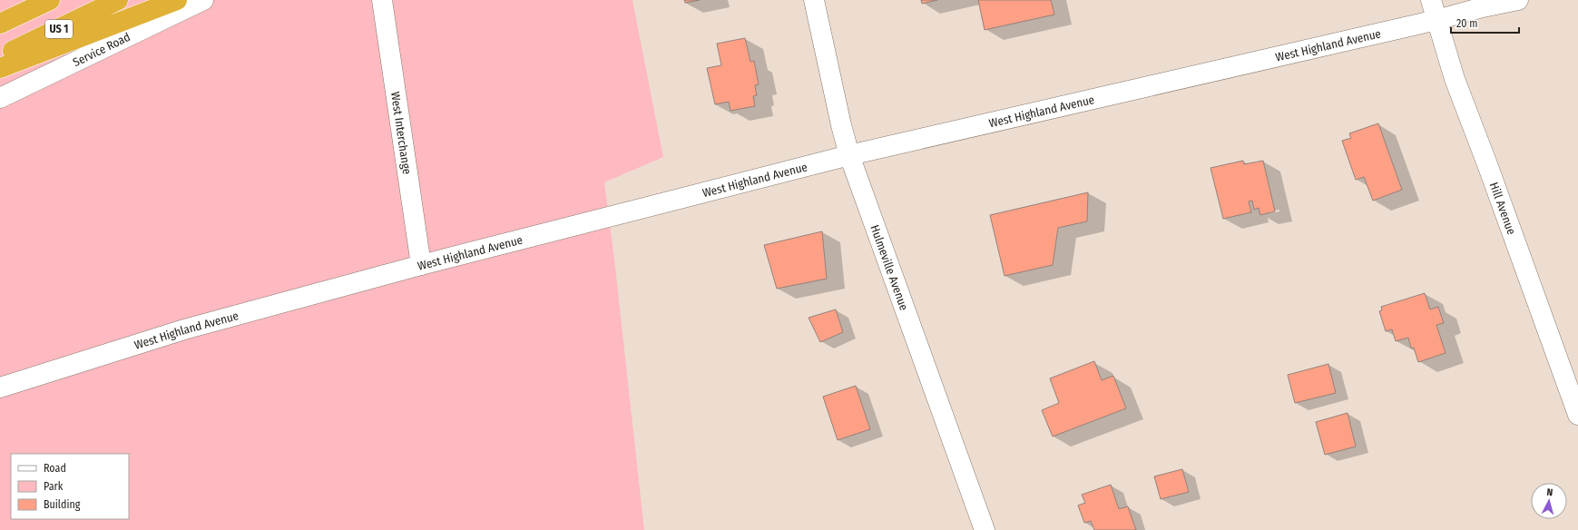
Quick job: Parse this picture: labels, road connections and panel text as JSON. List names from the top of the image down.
{
  "streets": {
    "highway": ["US 1"],
    "street": [
      "West Highland Avenue",
      "Service Road",
      "West Interchange",
      "Hill Avenue",
      "Hulmeville Avenue"
    ]
  },
  "crossings": [
    ["West Highland Avenue", "West Interchange"],
    ["West Highland Avenue", "Hill Avenue"],
    ["West Highland Avenue", "Hulmeville Avenue"]
  ],
  "legend": ["Road", "Park", "Building"],
  "scale_bar": "20 m",
  "north": "top"
}
